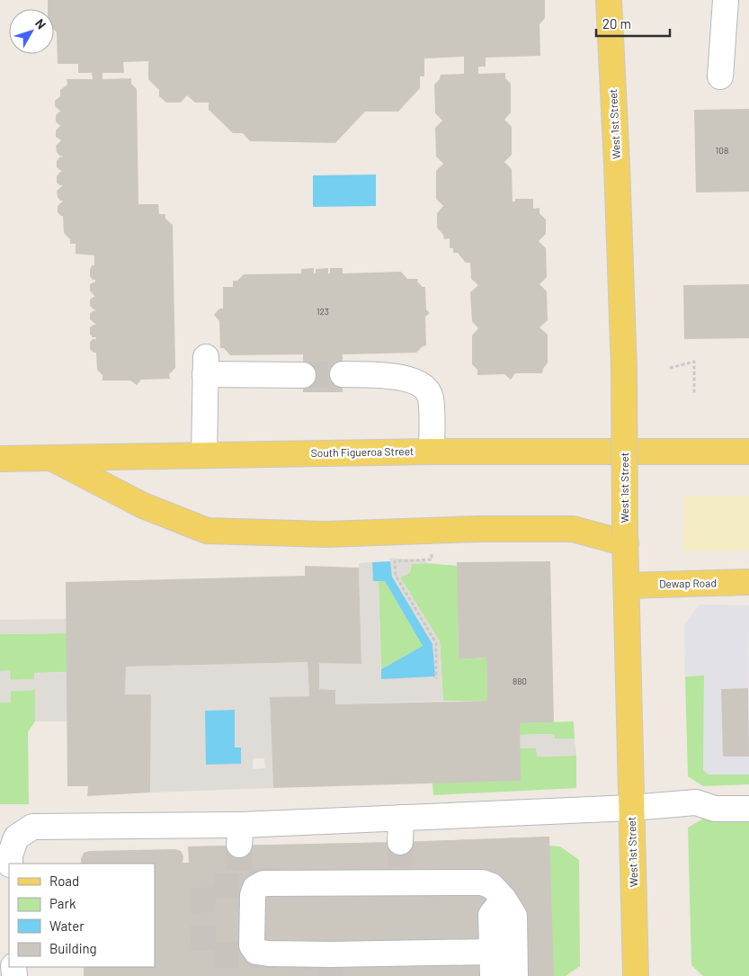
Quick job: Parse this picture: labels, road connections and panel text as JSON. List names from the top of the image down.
{
  "streets": {
    "main road": ["West 1st Street", "South Figueroa Street", "Dewap Road"]
  },
  "crossings": [
    ["West 1st Street", "Dewap Road"]
  ],
  "house_numbers": ["108", "123", "880"],
  "legend": [
    "Road",
    "Park",
    "Water",
    "Building"
  ],
  "scale_bar": "20 m",
  "north": "top right"
}
